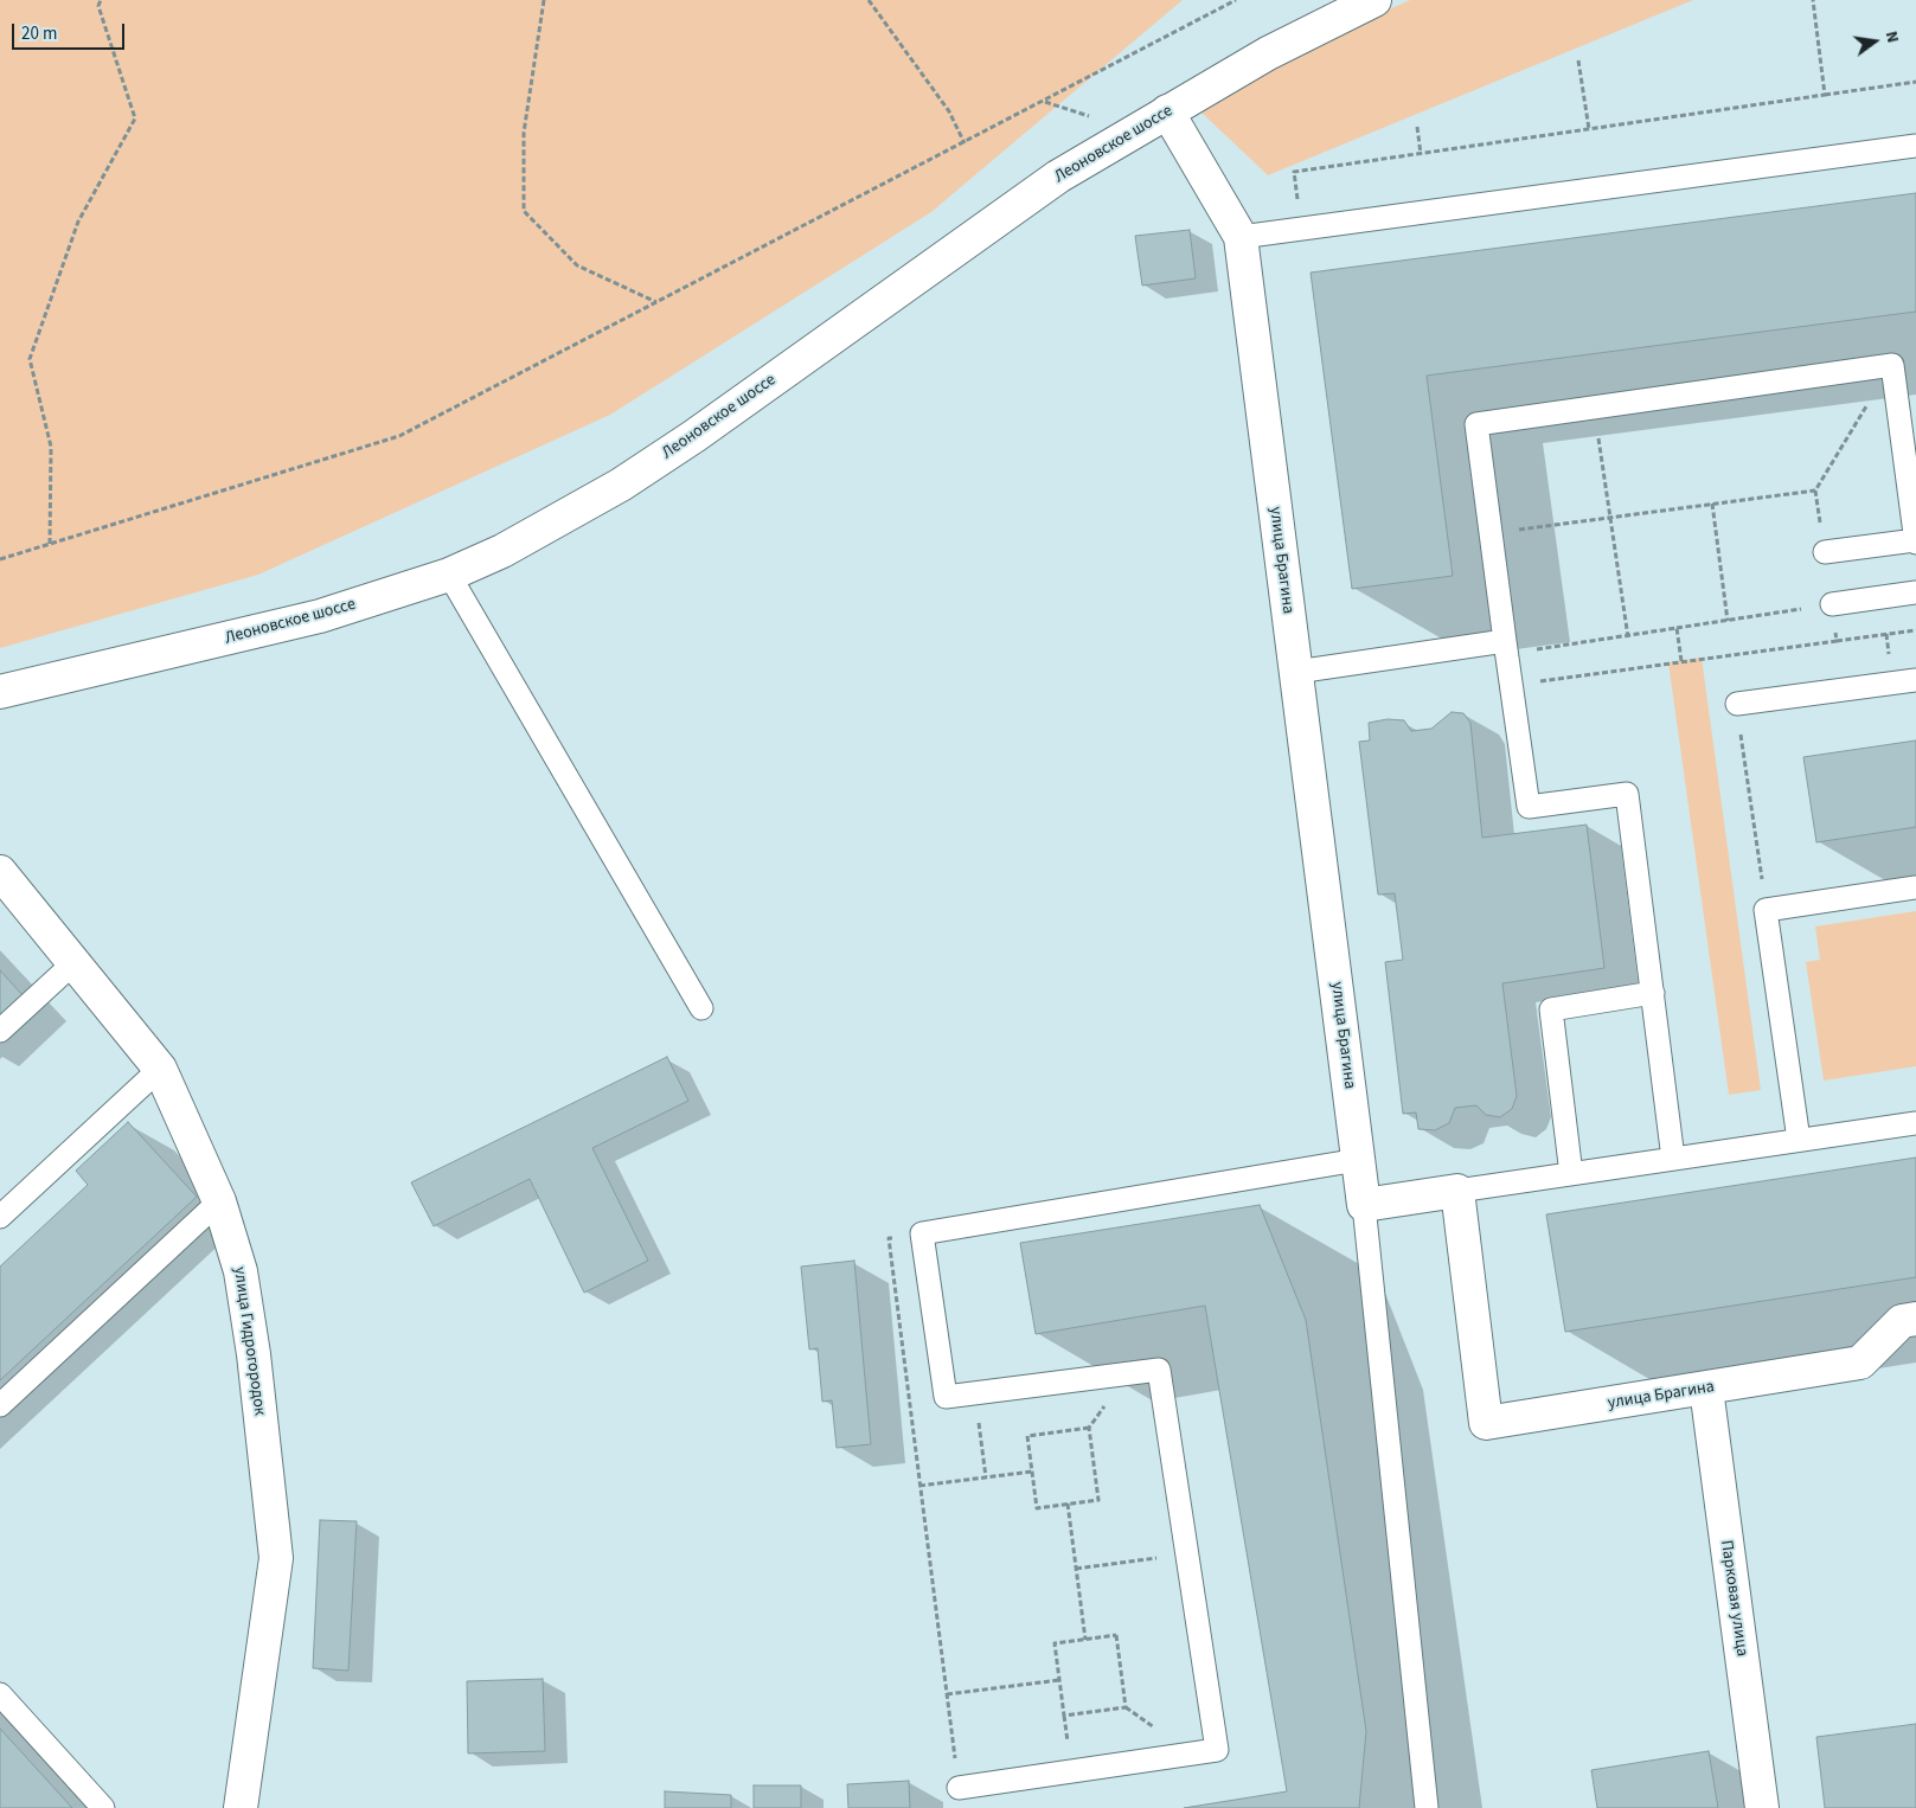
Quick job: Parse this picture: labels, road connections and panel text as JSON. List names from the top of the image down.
{
  "streets": {
    "street": [
      "Леоновское шоссе",
      "улица Брагина",
      "улица Гидрогородок",
      "Парковая улица"
    ]
  },
  "crossings": [
    ["Леоновское шоссе", "улица Брагина"],
    ["улица Брагина", "Парковая улица"]
  ],
  "scale_bar": "20 m",
  "north": "right"
}
